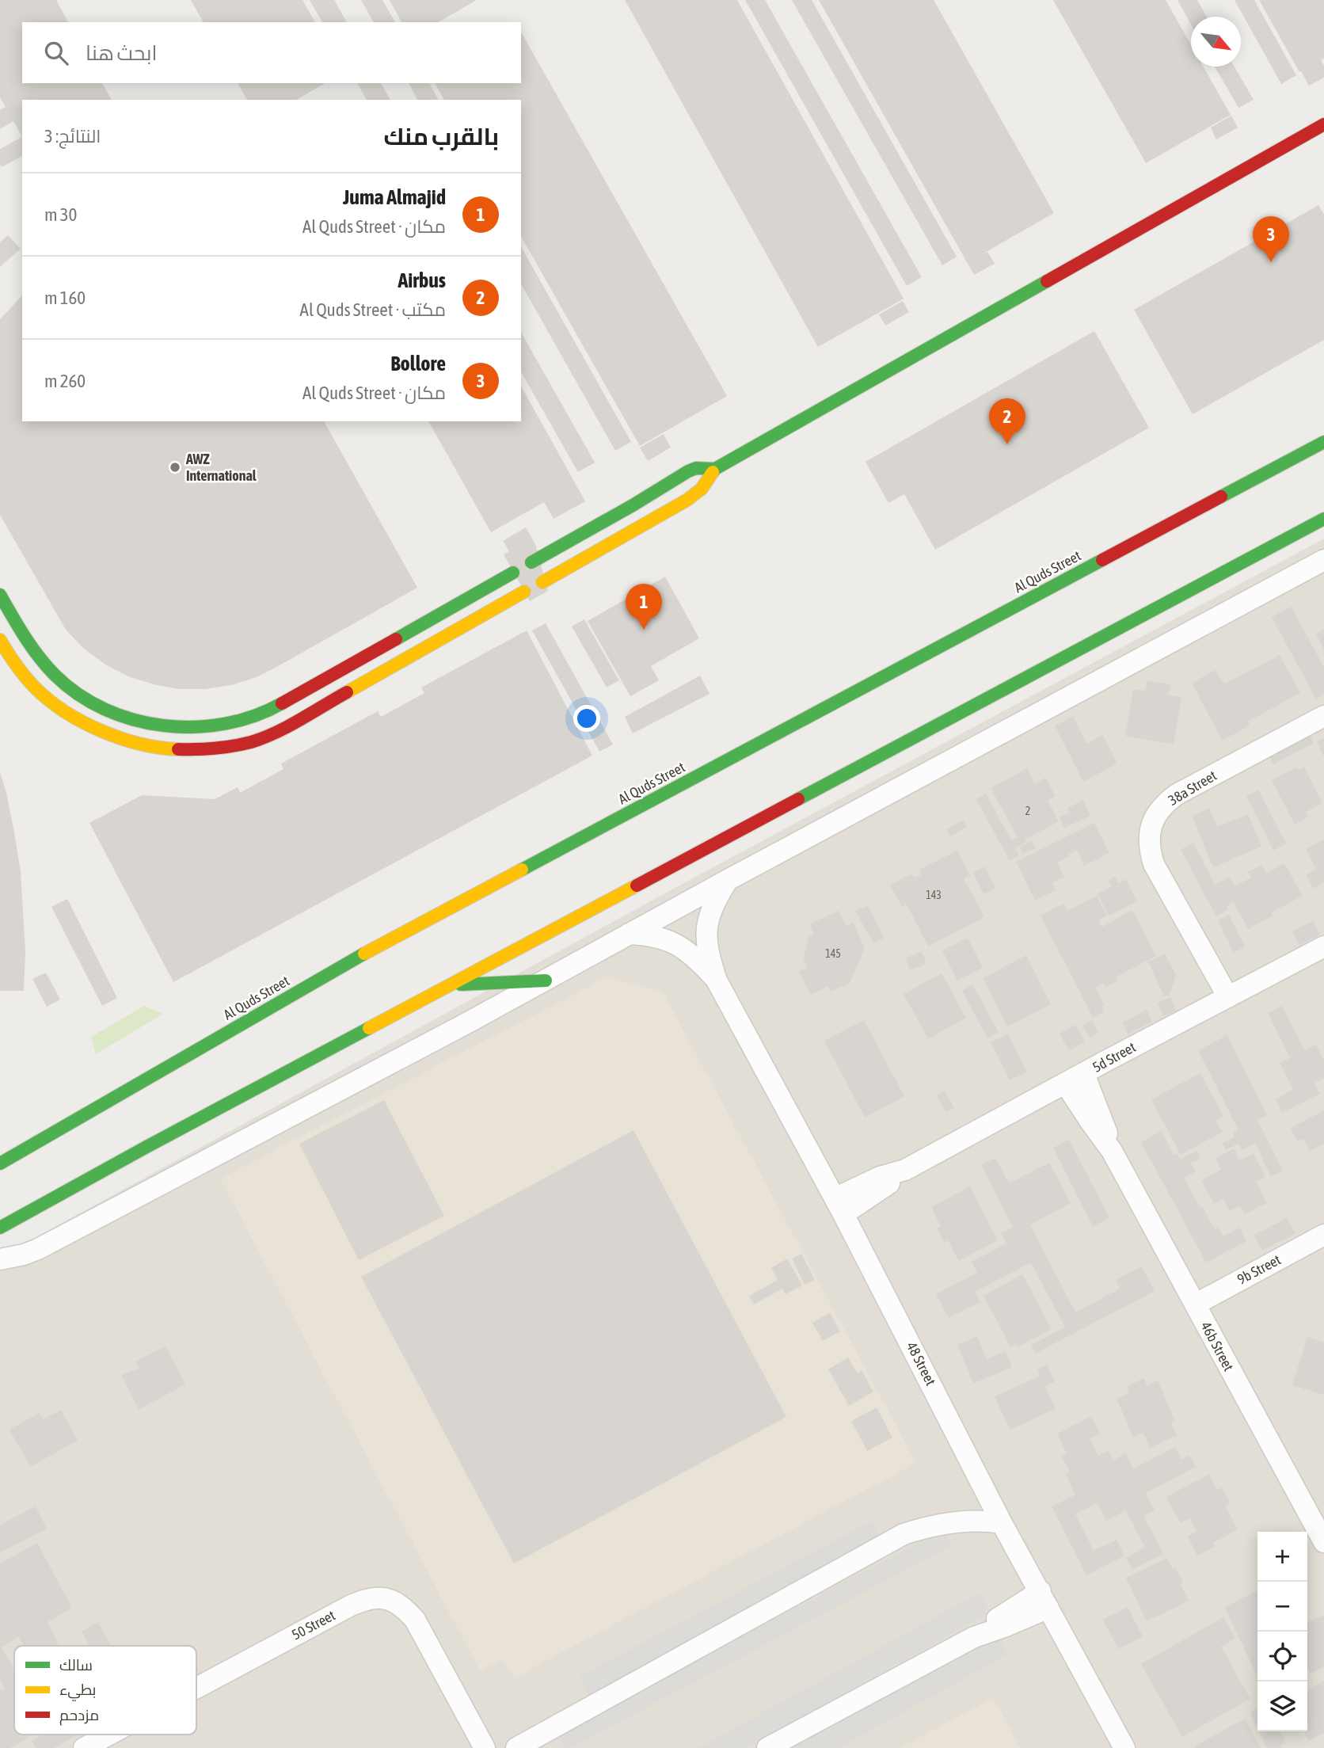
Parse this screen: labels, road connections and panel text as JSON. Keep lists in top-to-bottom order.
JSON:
{
  "streets": {
    "main road": ["Al Quds Street"],
    "street": [
      "38a Street",
      "5d Street",
      "9b Street",
      "46b Street",
      "48 Street",
      "50 Street"
    ]
  },
  "crossings": [
    ["38a Street", "5d Street"],
    ["5d Street", "46b Street"],
    ["5d Street", "48 Street"],
    ["9b Street", "46b Street"]
  ],
  "places": ["AWZ International"],
  "house_numbers": ["2", "143", "145"],
  "legend": ["سالك", "بطيء", "مزدحم"],
  "north": "bottom right",
  "page": {
    "search": "ابحث هنا",
    "heading": ["بالقرب منك", "النتائج: 3"],
    "list": [
      {
        "mark": "1",
        "name": "Juma Almajid",
        "note": "مكان · Al Quds Street",
        "value": "30 m"
      },
      {
        "mark": "2",
        "name": "Airbus",
        "note": "مكتب · Al Quds Street",
        "value": "160 m"
      },
      {
        "mark": "3",
        "name": "Bollore",
        "note": "مكان · Al Quds Street",
        "value": "260 m"
      }
    ],
    "pins": ["3", "2", "1"],
    "map_buttons": ["+", "−"]
  }
}
